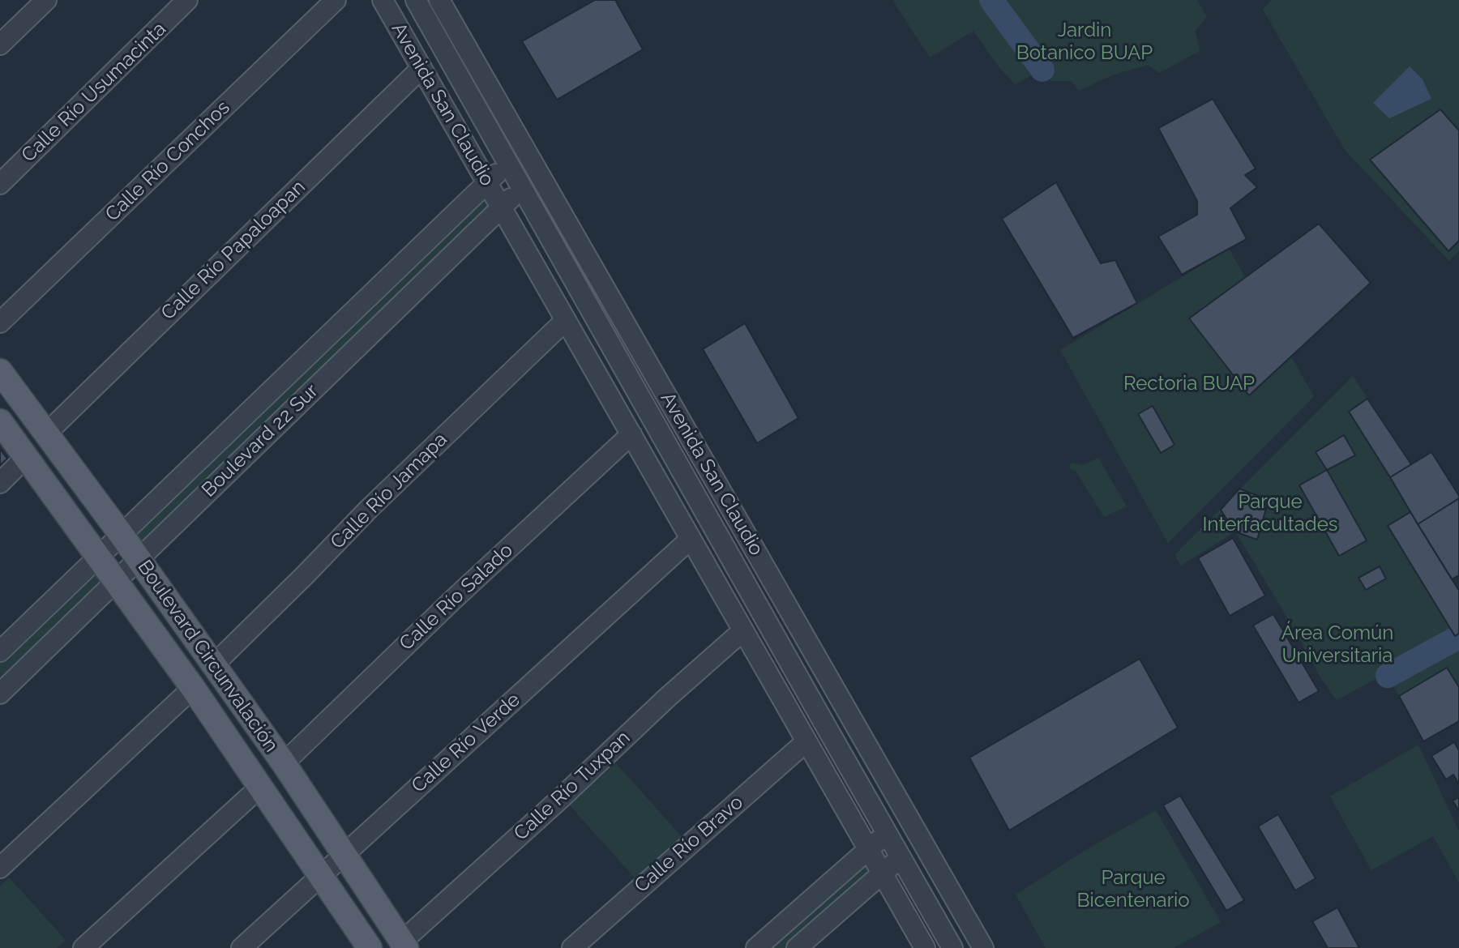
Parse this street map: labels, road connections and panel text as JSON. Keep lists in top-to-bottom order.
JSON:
{
  "streets": {
    "main road": ["Boulevard Circunvalación"],
    "street": [
      "Calle Río Usumacinta",
      "Avenida San Claudio",
      "Calle Río Conchos",
      "Calle Río Papaloapan",
      "Boulevard 22 Sur",
      "Calle Río Jamapa",
      "Calle Río Salado",
      "Calle Río Verde",
      "Calle Río Tuxpan",
      "Calle Río Bravo"
    ]
  },
  "crossings": [
    ["Avenida San Claudio", "Calle Río Papaloapan"],
    ["Avenida San Claudio", "Boulevard 22 Sur"],
    ["Avenida San Claudio", "Calle Río Jamapa"],
    ["Avenida San Claudio", "Calle Río Salado"],
    ["Avenida San Claudio", "Calle Río Verde"],
    ["Avenida San Claudio", "Calle Río Tuxpan"],
    ["Avenida San Claudio", "Calle Río Bravo"],
    ["Calle Río Papaloapan", "Boulevard Circunvalación"],
    ["Boulevard 22 Sur", "Boulevard Circunvalación"],
    ["Calle Río Jamapa", "Boulevard Circunvalación"],
    ["Calle Río Salado", "Boulevard Circunvalación"],
    ["Boulevard Circunvalación", "Calle Río Verde"],
    ["Boulevard Circunvalación", "Calle Río Tuxpan"]
  ],
  "parks": [
    "Jardin Botanico BUAP",
    "Rectoria BUAP",
    "Parque Interfacultades",
    "Área Común Universitaria",
    "Parque Bicentenario"
  ]
}
